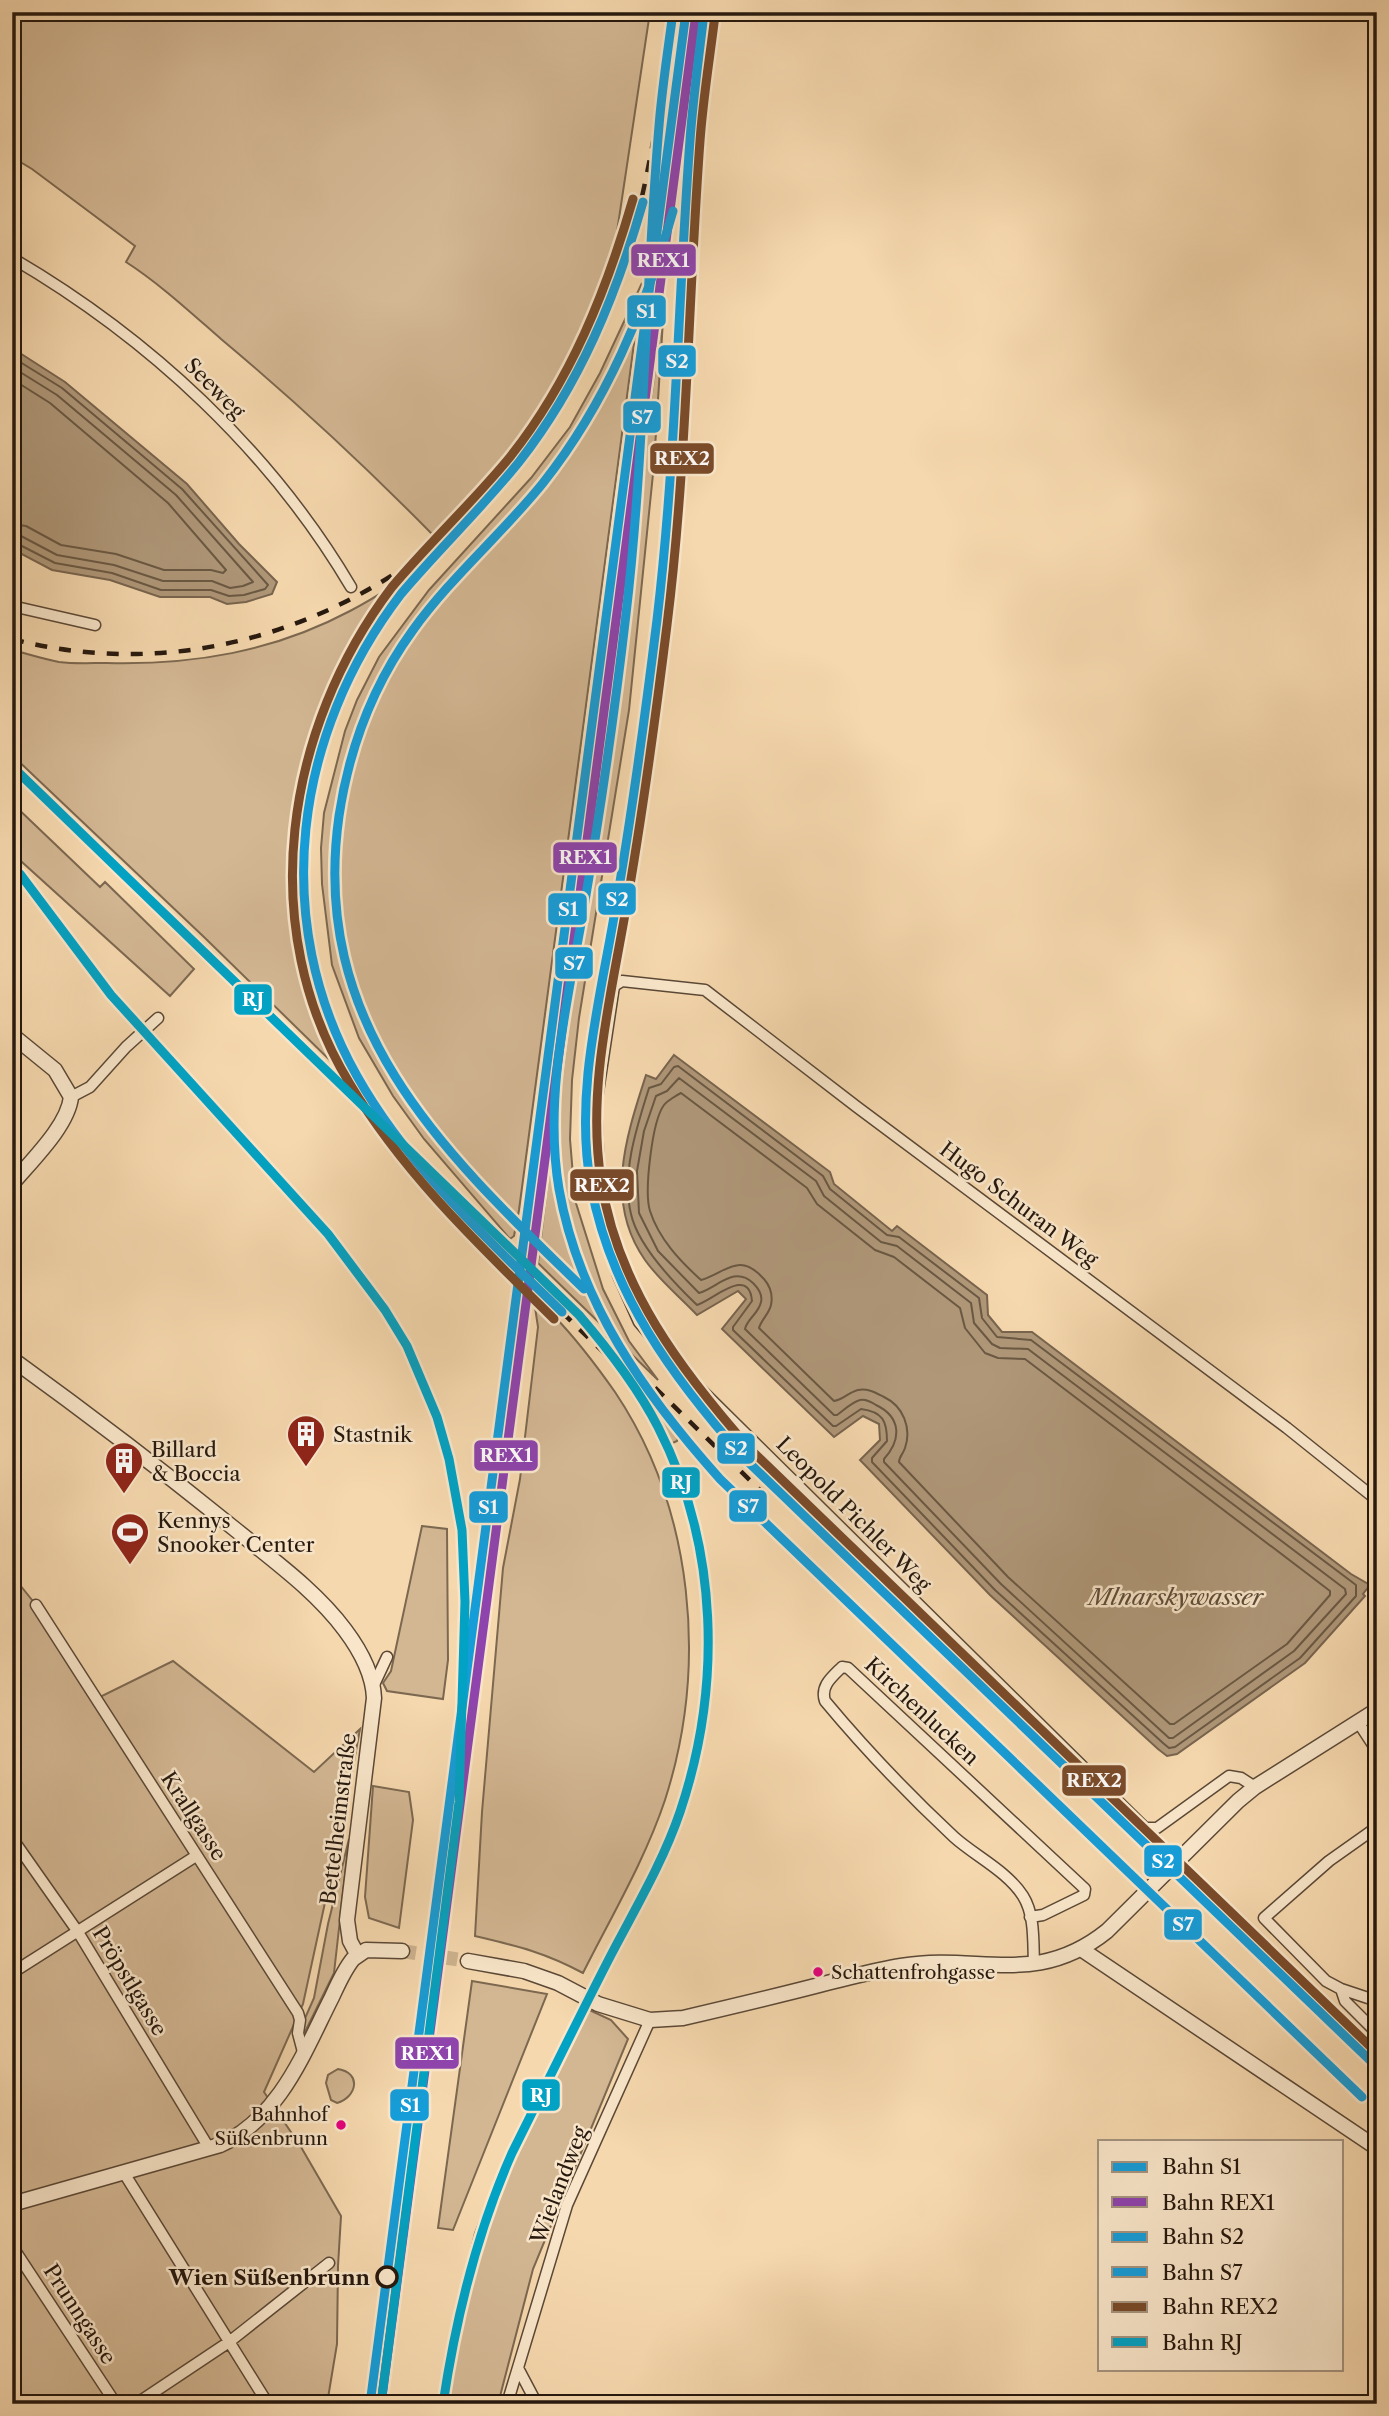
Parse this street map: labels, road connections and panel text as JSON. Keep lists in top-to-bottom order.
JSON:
{
  "streets": {
    "street": [
      "Seeweg",
      "Hugo Schuran Weg",
      "Leopold Pichler Weg",
      "Kirchenlucken",
      "Krallgasse",
      "Bettelheimstraße",
      "Pröpstlgasse",
      "Wielandweg",
      "Prunngasse"
    ]
  },
  "crossings": [
    ["Hugo Schuran Weg", "Leopold Pichler Weg"]
  ],
  "water": ["Mlnarskywasser"],
  "places": {
    "building": ["Stastnik", "Billard & Boccia"],
    "sports": ["Kennys Snooker Center"],
    "other": ["Schattenfrohgasse", "Bahnhof Süßenbrunn", "Wien Süßenbrunn"]
  },
  "lines": [
    "rail line S1",
    "rail line S7",
    "rail line REX1",
    "rail line S2",
    "rail line REX2",
    "rail line RJ"
  ],
  "legend": [
    "Bahn S1",
    "Bahn REX1",
    "Bahn S2",
    "Bahn S7",
    "Bahn REX2",
    "Bahn RJ"
  ]
}
